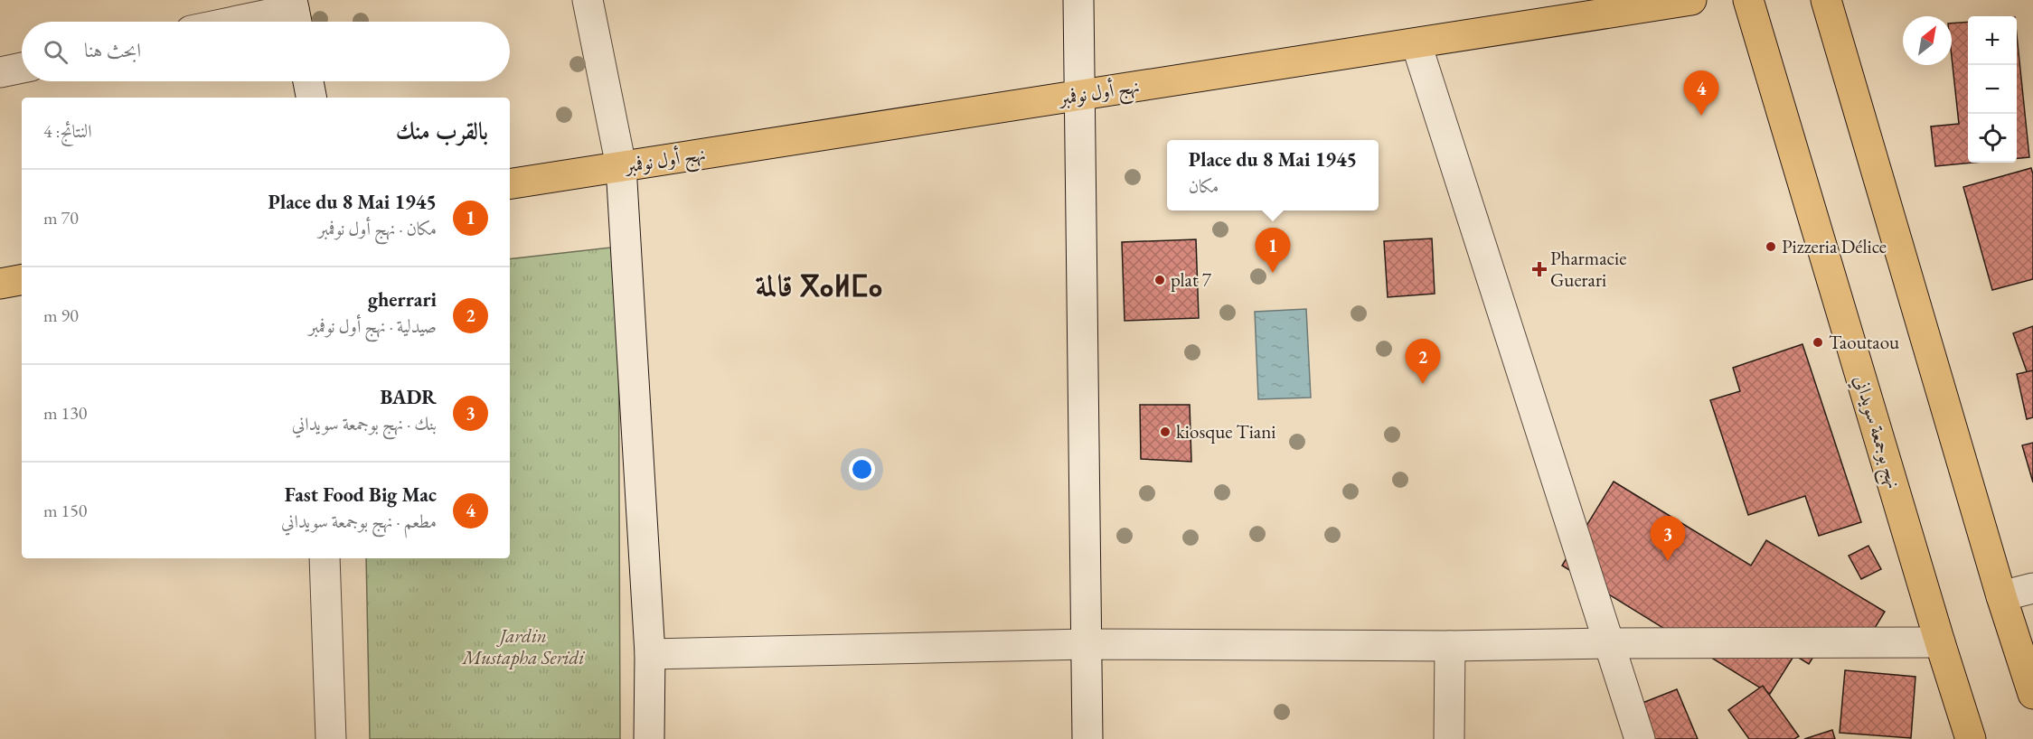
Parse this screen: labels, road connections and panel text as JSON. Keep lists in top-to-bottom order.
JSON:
{
  "streets": {
    "main road": ["نهج أول نوفمبر", "نهج بوجمعة سويداني"]
  },
  "districts": ["قالمة ⴳⴰⵍⵎⴰ"],
  "parks": ["Jardin Mustapha Seridi"],
  "places": {
    "other": [
      "Pizzeria Délice",
      "plat 7",
      "Taoutaou",
      "kiosque Tiani"
    ],
    "health": ["Pharmacie Guerari"]
  },
  "north": "top right",
  "page": {
    "map_buttons": ["+", "−"],
    "search": "ابحث هنا",
    "pins": [
      "4",
      "1",
      "2",
      "3"
    ],
    "heading": ["بالقرب منك", "النتائج: 4"],
    "popup": ["Place du 8 Mai 1945", "مكان"],
    "list": [
      {
        "mark": "1",
        "name": "Place du 8 Mai 1945",
        "note": "مكان · نهج أول نوفمبر",
        "value": "70 m"
      },
      {
        "mark": "2",
        "name": "gherrari",
        "note": "صيدلية · نهج أول نوفمبر",
        "value": "90 m"
      },
      {
        "mark": "3",
        "name": "BADR",
        "note": "بنك · نهج بوجمعة سويداني",
        "value": "130 m"
      },
      {
        "mark": "4",
        "name": "Fast Food Big Mac",
        "note": "مطعم · نهج بوجمعة سويداني",
        "value": "150 m"
      }
    ]
  }
}
